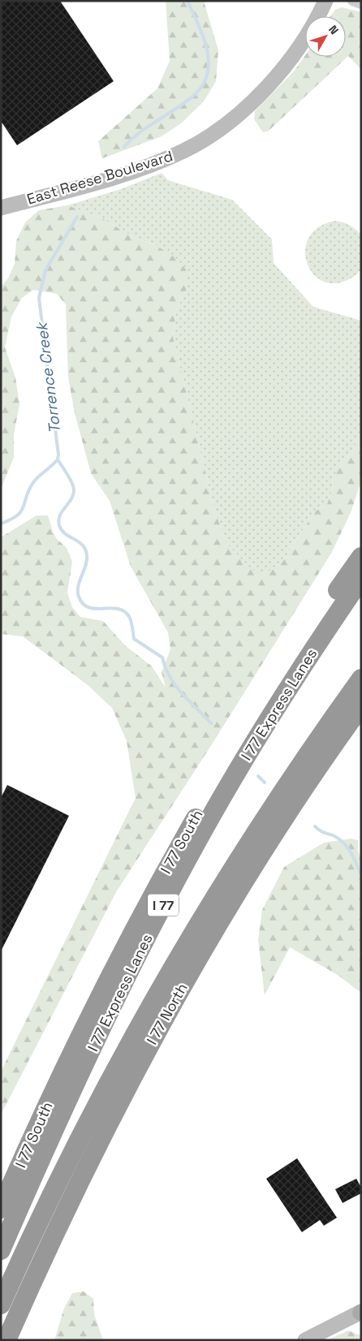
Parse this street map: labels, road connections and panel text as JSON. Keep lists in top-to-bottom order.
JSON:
{
  "streets": {
    "highway": [
      "I 77 Express Lanes",
      "I 77 South",
      "I 77",
      "I 77 North"
    ],
    "street": ["East Reese Boulevard"]
  },
  "water": ["Torrence Creek"],
  "north": "top right"
}
